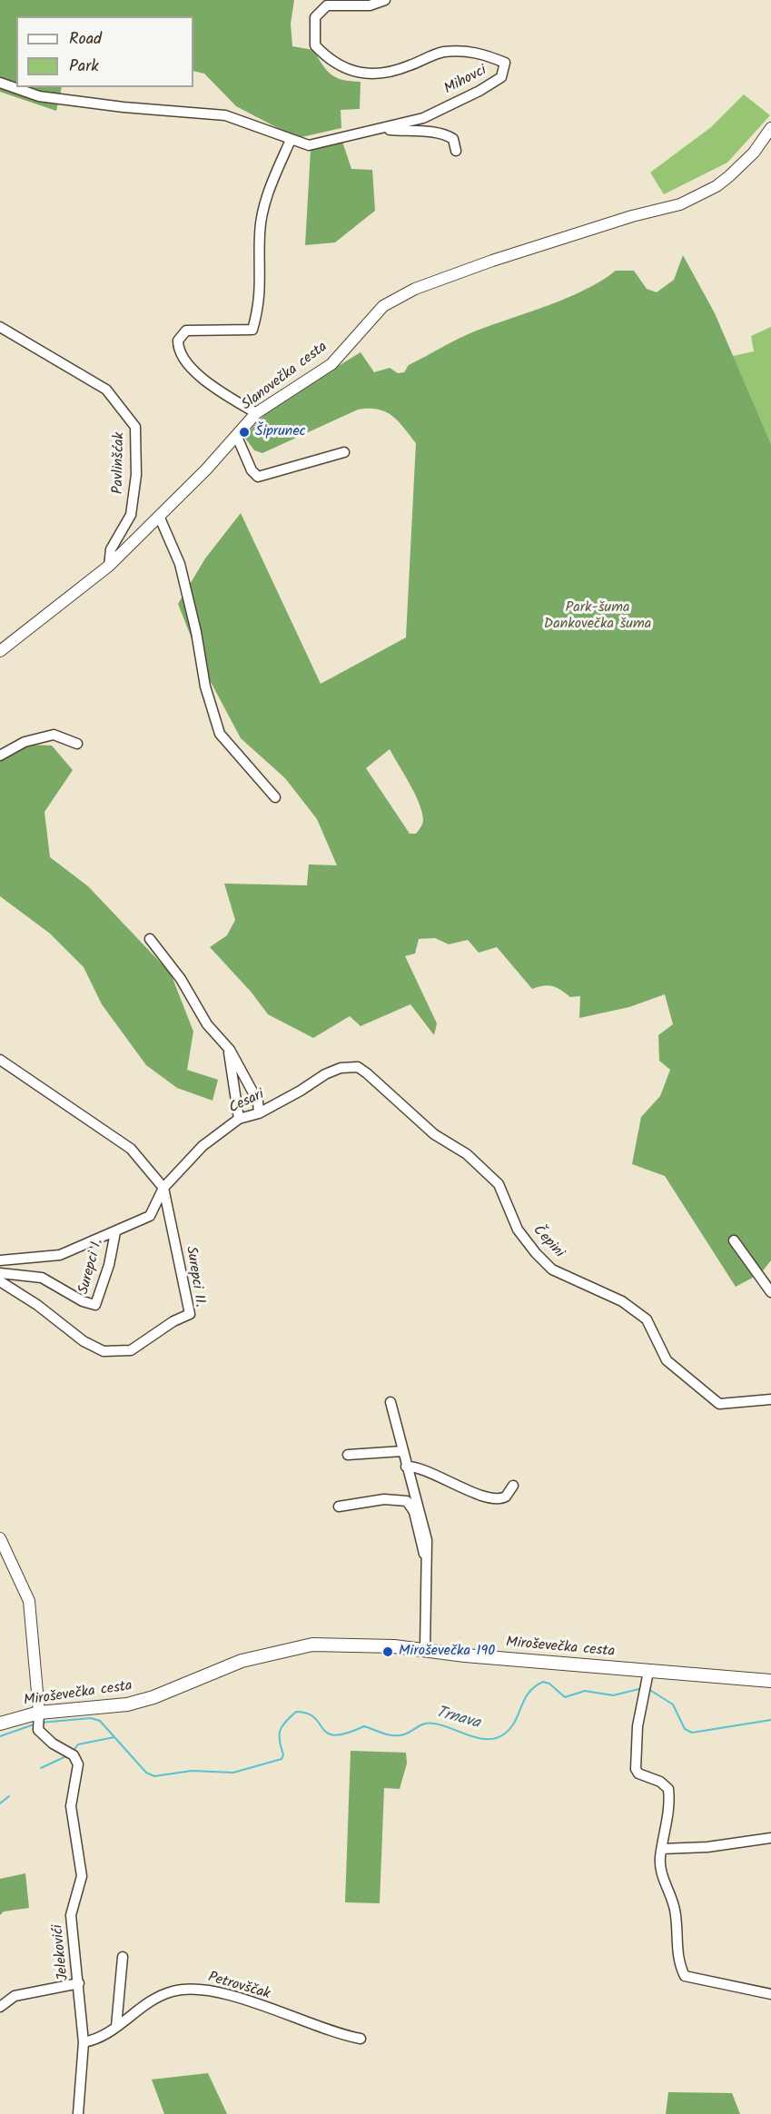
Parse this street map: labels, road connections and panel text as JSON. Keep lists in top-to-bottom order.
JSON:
{
  "streets": {
    "main road": ["Miroševečka cesta"],
    "street": [
      "Mihovci",
      "Slanovečka cesta",
      "Pavlinšćak",
      "Cesari",
      "Čepini",
      "Surepci I.",
      "Surepci II.",
      "Jelekovići",
      "Petrovščak"
    ]
  },
  "crossings": [
    ["Slanovečka cesta", "Pavlinšćak"],
    ["Cesari", "Čepini"],
    ["Cesari", "Surepci I."],
    ["Cesari", "Surepci II."],
    ["Miroševečka cesta", "Jelekovići"],
    ["Jelekovići", "Petrovščak"]
  ],
  "water": ["Trnava"],
  "parks": ["Park-šuma Dankovečka šuma"],
  "places": ["Šiprunec", "Miroševečka 190"],
  "legend": ["Road", "Park"]
}
